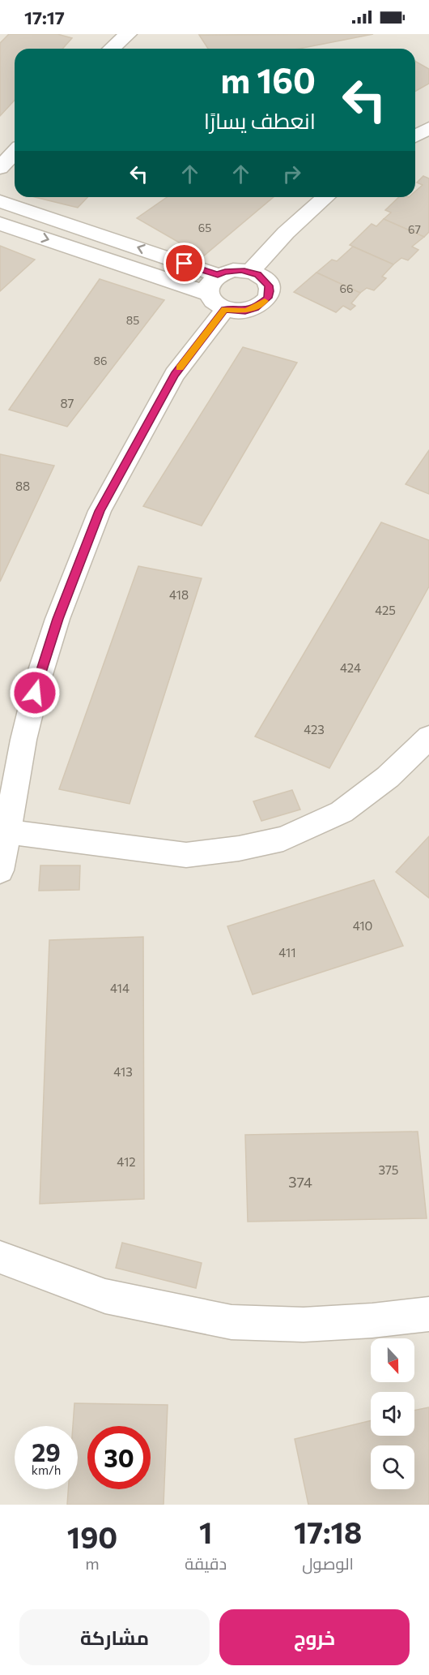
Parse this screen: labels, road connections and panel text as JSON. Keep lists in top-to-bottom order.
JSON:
{
  "house_numbers": [
    "65",
    "67",
    "66",
    "85",
    "86",
    "87",
    "88",
    "418",
    "425",
    "424",
    "423",
    "410",
    "411",
    "414",
    "413",
    "412",
    "375",
    "374"
  ],
  "north": "bottom",
  "page": {
    "status": "17:17",
    "turn": ["160 m", "انعطف يسارًا"],
    "speed": "29 km/h",
    "limit": "30",
    "eta": [
      "17:18",
      "الوصول",
      "1",
      "دقيقة",
      "190",
      "m"
    ],
    "buttons": ["خروج", "مشاركة"]
  }
}
